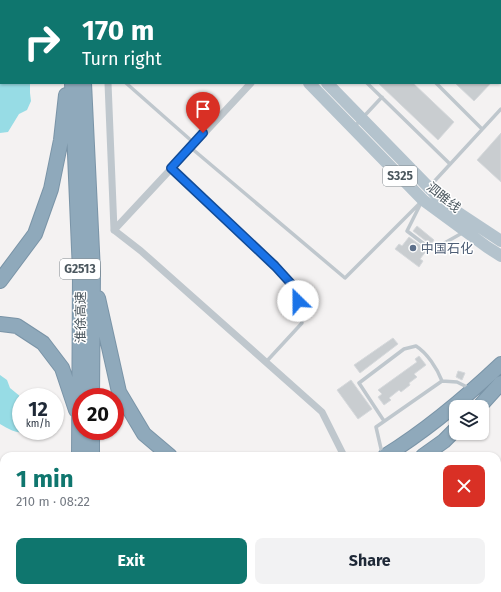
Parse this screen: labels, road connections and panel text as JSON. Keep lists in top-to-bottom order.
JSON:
{
  "streets": {
    "highway": ["G2513", "淮徐高速"],
    "main road": ["S325", "泗睢线"]
  },
  "places": ["中国石化"],
  "page": {
    "turn": ["170 m", "Turn right"],
    "speed": "12 km/h",
    "limit": "20",
    "heading": ["1 min", "210 m · 08:22"],
    "buttons": ["Exit", "Share"]
  }
}
